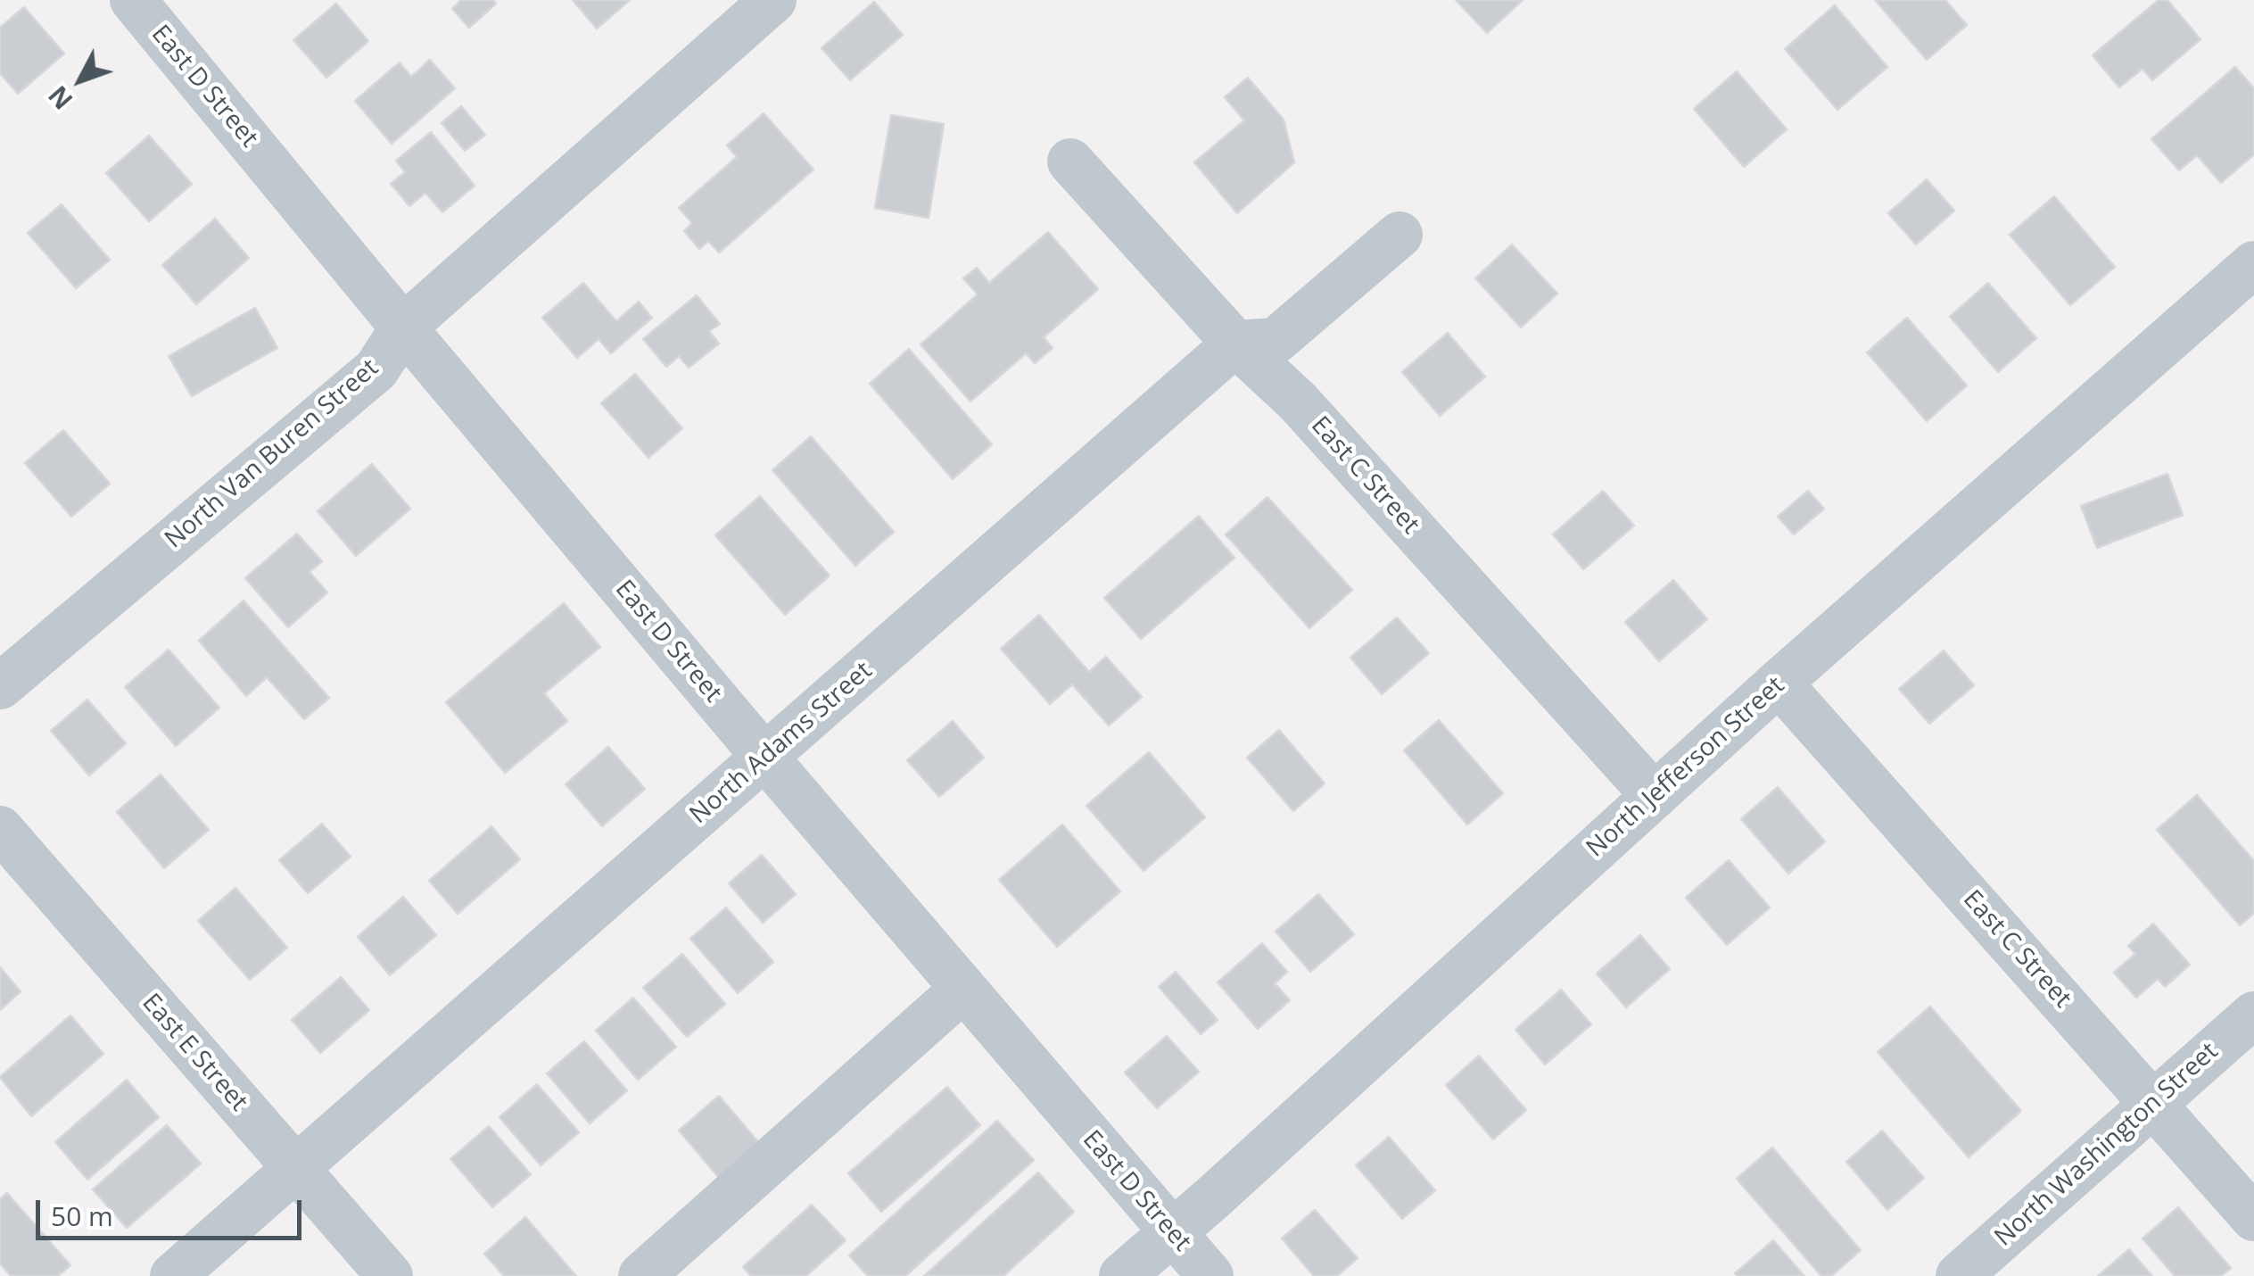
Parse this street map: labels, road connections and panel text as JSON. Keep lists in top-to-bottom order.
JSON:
{
  "streets": {
    "street": [
      "East D Street",
      "North Van Buren Street",
      "East C Street",
      "North Adams Street",
      "North Jefferson Street",
      "East E Street",
      "North Washington Street"
    ]
  },
  "crossings": [
    ["East D Street", "North Van Buren Street"],
    ["East D Street", "North Adams Street"],
    ["East D Street", "North Jefferson Street"],
    ["East C Street", "North Adams Street"],
    ["East C Street", "North Jefferson Street"],
    ["East C Street", "North Washington Street"],
    ["North Adams Street", "East E Street"]
  ],
  "scale_bar": "50 m",
  "north": "bottom left"
}
